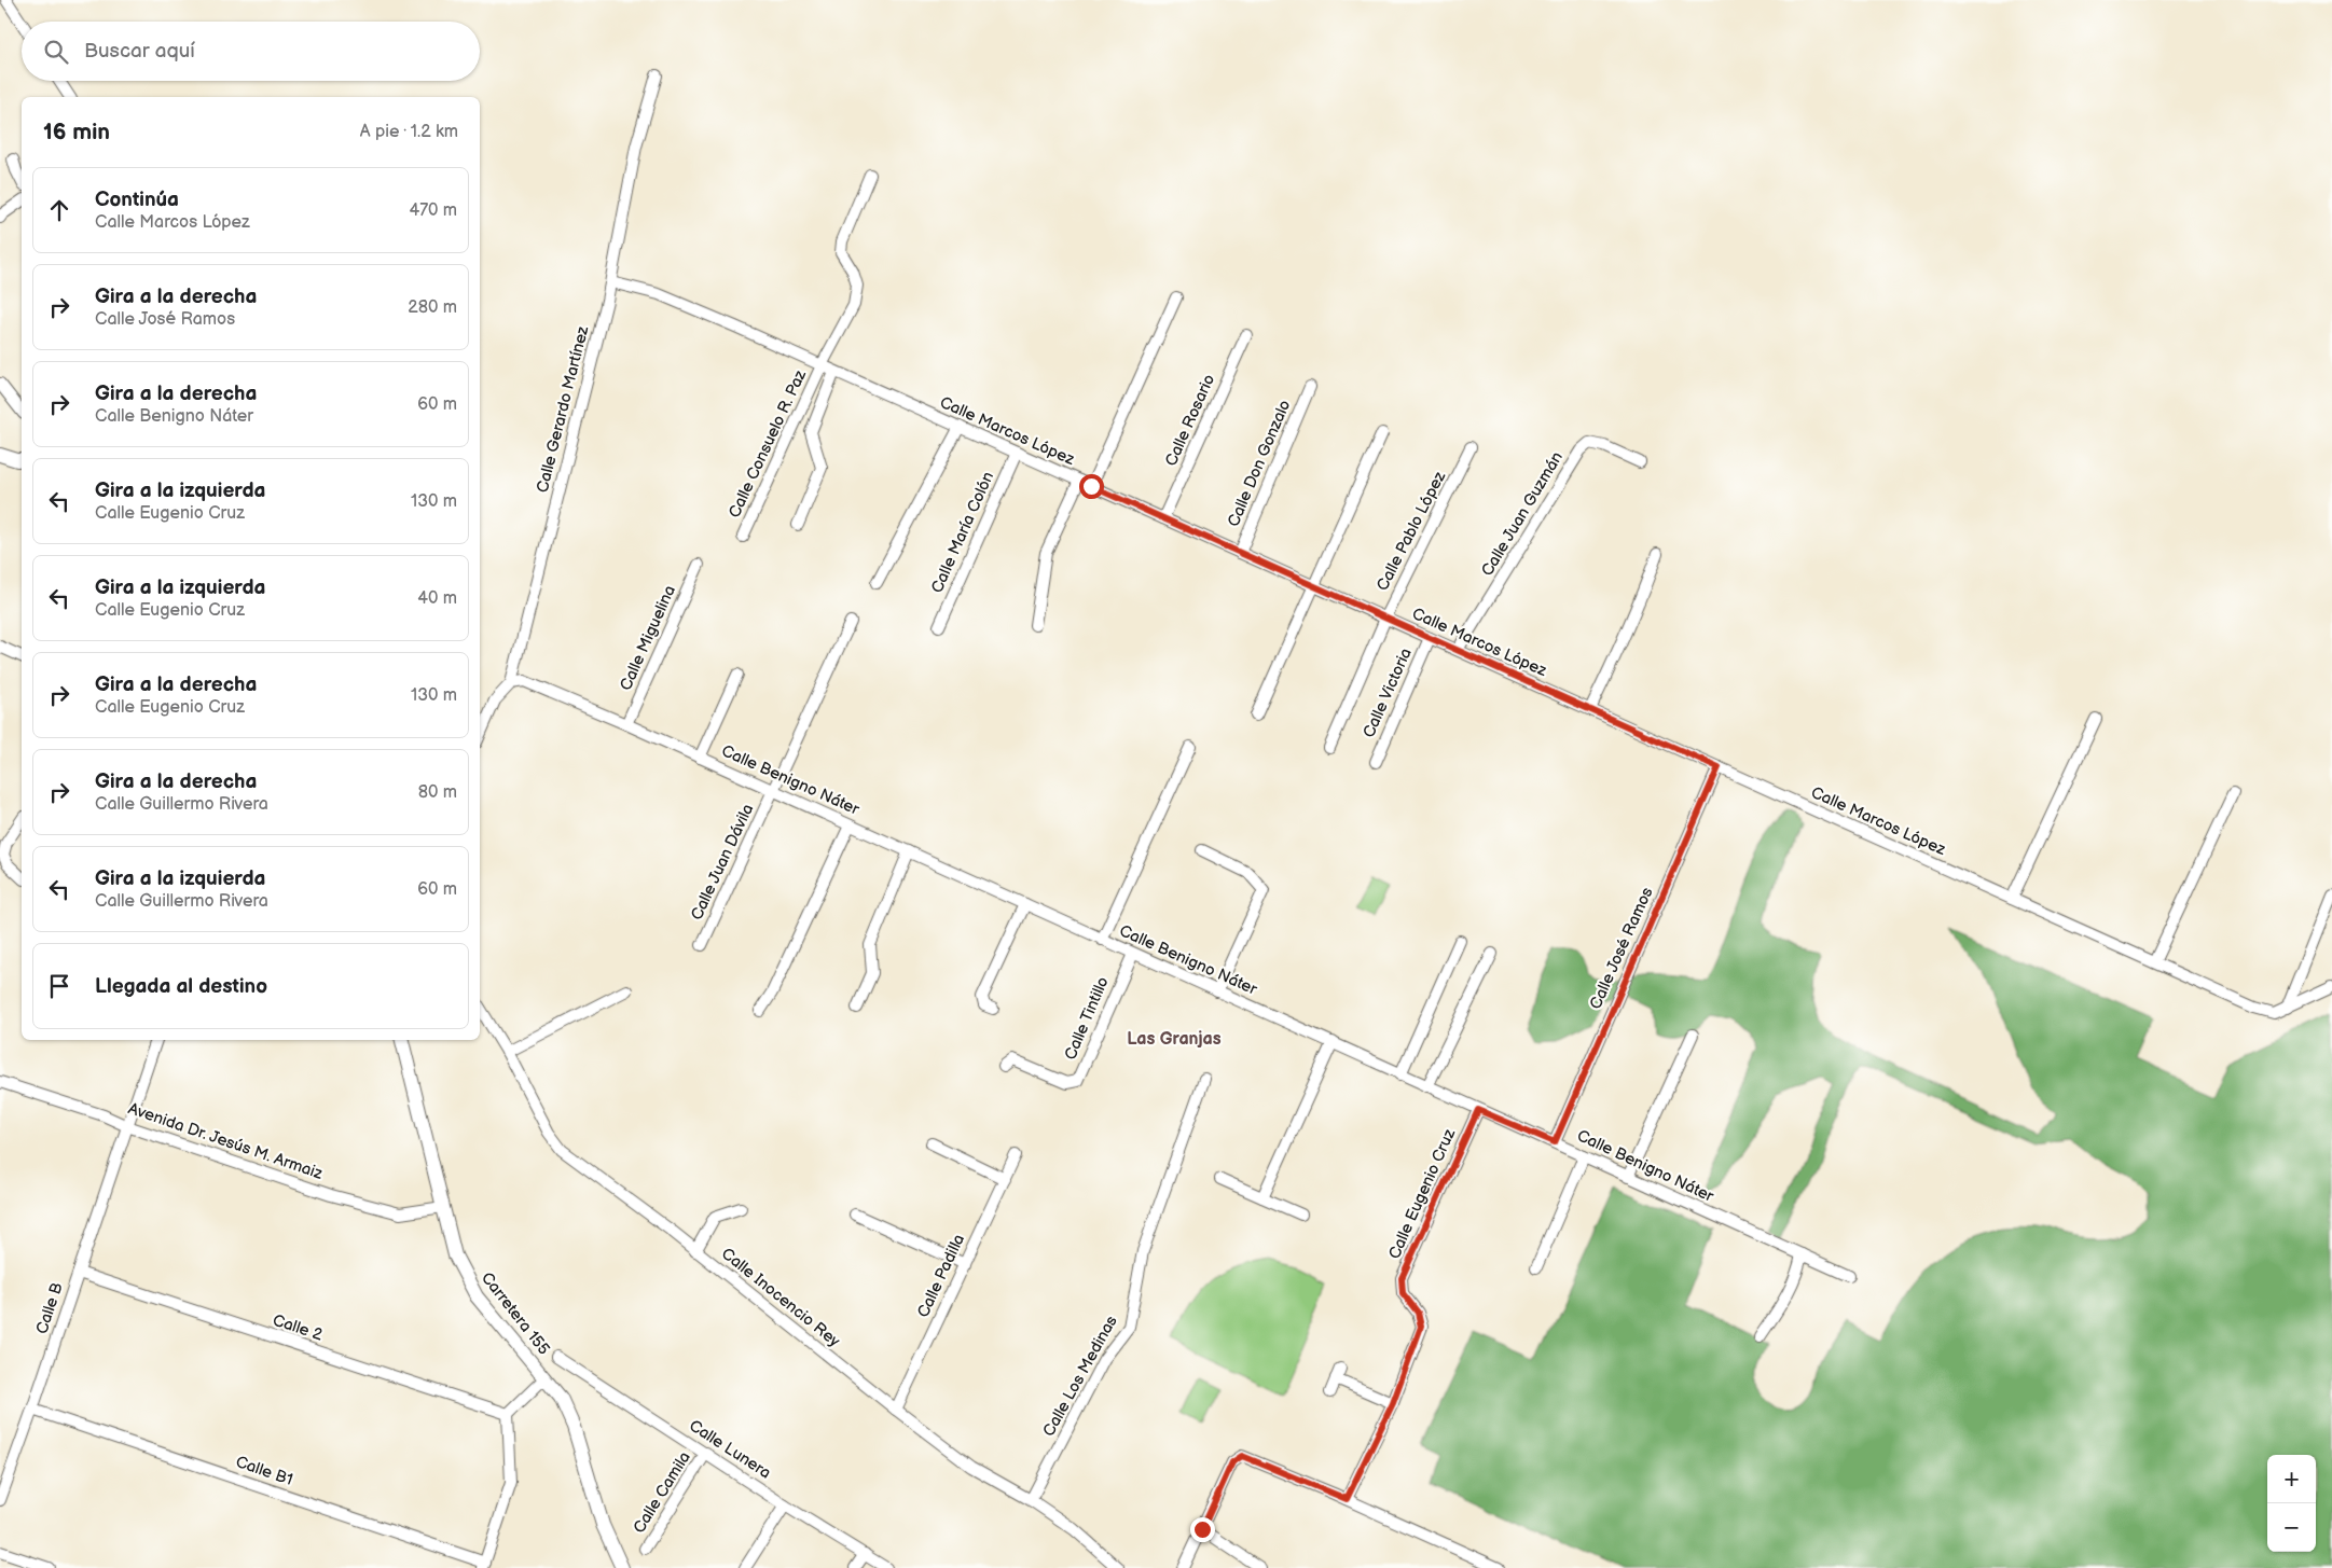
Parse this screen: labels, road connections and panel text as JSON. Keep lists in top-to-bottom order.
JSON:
{
  "streets": {
    "street": [
      "Calle Gerardo Martínez",
      "Calle Rosario",
      "Calle Marcos López",
      "Calle Consuelo R. Paz",
      "Calle Don Gonzalo",
      "Calle Juan Guzmán",
      "Calle Pablo López",
      "Calle María Colón",
      "Calle Miguelina",
      "Calle Victoria",
      "Calle Benigno Náter",
      "Calle Juan Dávila",
      "Calle José Ramos",
      "Calle Tintillo",
      "Avenida Dr. Jesús M. Armaiz",
      "Calle Eugenio Cruz",
      "Calle Padilla",
      "Calle Inocencio Rey",
      "Calle B",
      "Carretera 155",
      "Calle 2",
      "Calle Los Medinas",
      "Calle Lunera",
      "Calle B1",
      "Calle Camila"
    ]
  },
  "crossings": [
    ["Calle Gerardo Martínez", "Calle Marcos López"],
    ["Calle Gerardo Martínez", "Calle Benigno Náter"],
    ["Calle Rosario", "Calle Marcos López"],
    ["Calle Marcos López", "Calle Consuelo R. Paz"],
    ["Calle Marcos López", "Calle Don Gonzalo"],
    ["Calle Marcos López", "Calle Juan Guzmán"],
    ["Calle Marcos López", "Calle Pablo López"],
    ["Calle Marcos López", "Calle María Colón"],
    ["Calle Marcos López", "Calle Victoria"],
    ["Calle Marcos López", "Calle José Ramos"],
    ["Calle Miguelina", "Calle Benigno Náter"],
    ["Calle Benigno Náter", "Calle Juan Dávila"],
    ["Calle Benigno Náter", "Calle José Ramos"],
    ["Calle Benigno Náter", "Calle Tintillo"],
    ["Calle Benigno Náter", "Calle Eugenio Cruz"],
    ["Avenida Dr. Jesús M. Armaiz", "Calle B"],
    ["Avenida Dr. Jesús M. Armaiz", "Carretera 155"],
    ["Calle Padilla", "Calle Inocencio Rey"],
    ["Calle Inocencio Rey", "Calle Los Medinas"],
    ["Calle B", "Calle 2"],
    ["Calle B", "Calle B1"],
    ["Calle Lunera", "Calle Camila"]
  ],
  "districts": ["Las Granjas"],
  "page": {
    "search": "Buscar aquí",
    "heading": ["16 min", "A pie · 1.2 km"],
    "list": [
      ["Continúa", "Calle Marcos López", "470 m"],
      ["Gira a la derecha", "Calle José Ramos", "280 m"],
      ["Gira a la derecha", "Calle Benigno Náter", "60 m"],
      ["Gira a la izquierda", "Calle Eugenio Cruz", "130 m"],
      ["Gira a la izquierda", "Calle Eugenio Cruz", "40 m"],
      ["Gira a la derecha", "Calle Eugenio Cruz", "130 m"],
      ["Gira a la derecha", "Calle Guillermo Rivera", "80 m"],
      ["Gira a la izquierda", "Calle Guillermo Rivera", "60 m"],
      "Llegada al destino"
    ],
    "map_buttons": ["+", "−"]
  }
}
